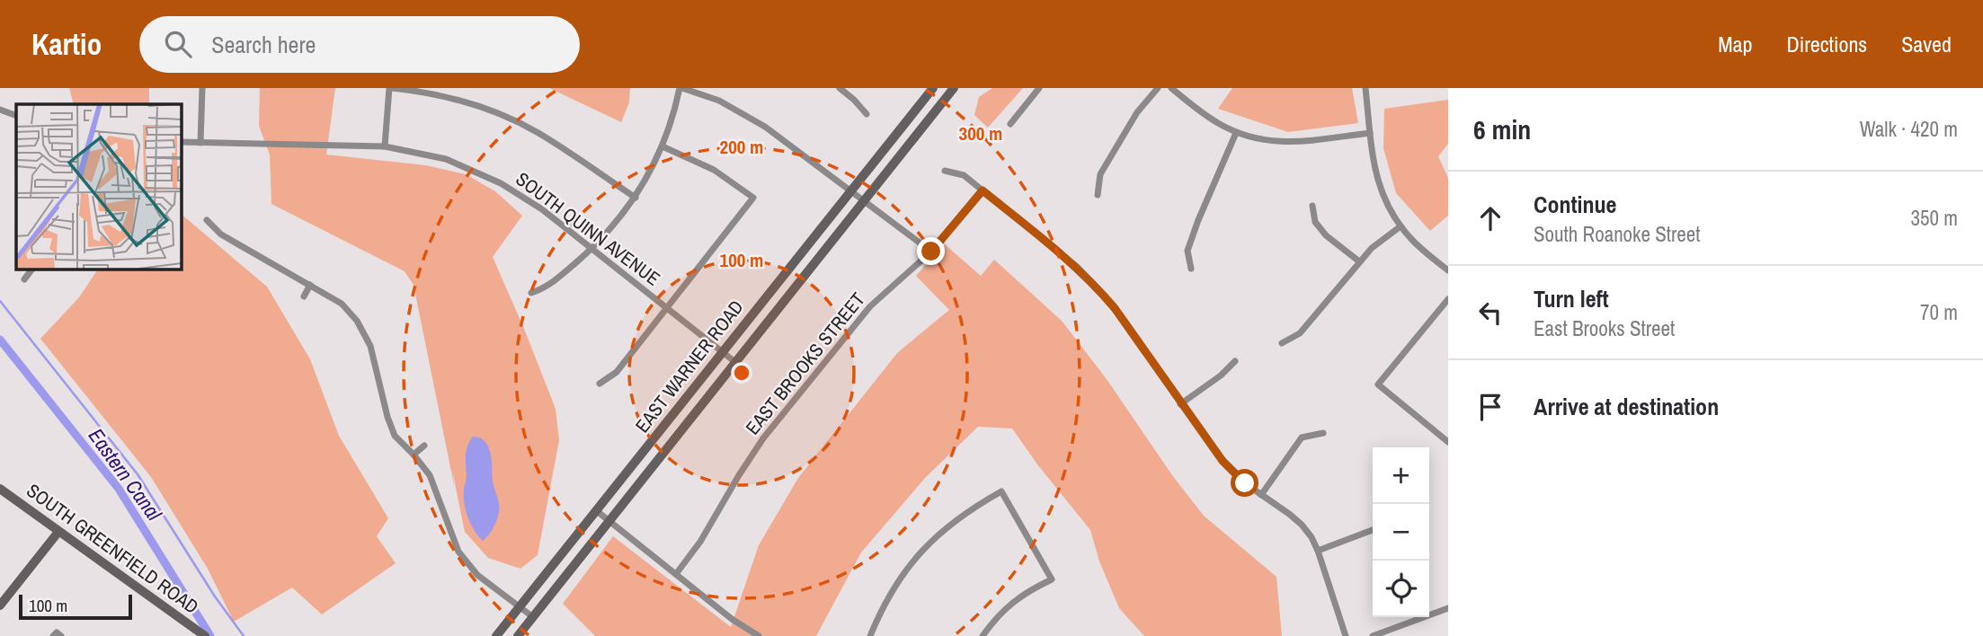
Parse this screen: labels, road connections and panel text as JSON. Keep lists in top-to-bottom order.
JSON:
{
  "streets": {
    "main road": ["EAST WARNER ROAD", "SOUTH GREENFIELD ROAD"],
    "street": ["SOUTH QUINN AVENUE", "EAST BROOKS STREET"]
  },
  "crossings": [
    ["SOUTH QUINN AVENUE", "EAST WARNER ROAD"]
  ],
  "water": ["Eastern Canal"],
  "scale_bar": "100 m",
  "page": {
    "header": "Kartio",
    "search": "Search here",
    "nav": ["Map", "Directions", "Saved"],
    "heading": ["6 min", "Walk · 420 m"],
    "list": [
      ["Continue", "South Roanoke Street", "350 m"],
      ["Turn left", "East Brooks Street", "70 m"],
      "Arrive at destination"
    ],
    "map_buttons": ["+", "−"],
    "scale": "100 m"
  },
  "rings": ["300 m", "200 m", "100 m"]
}
